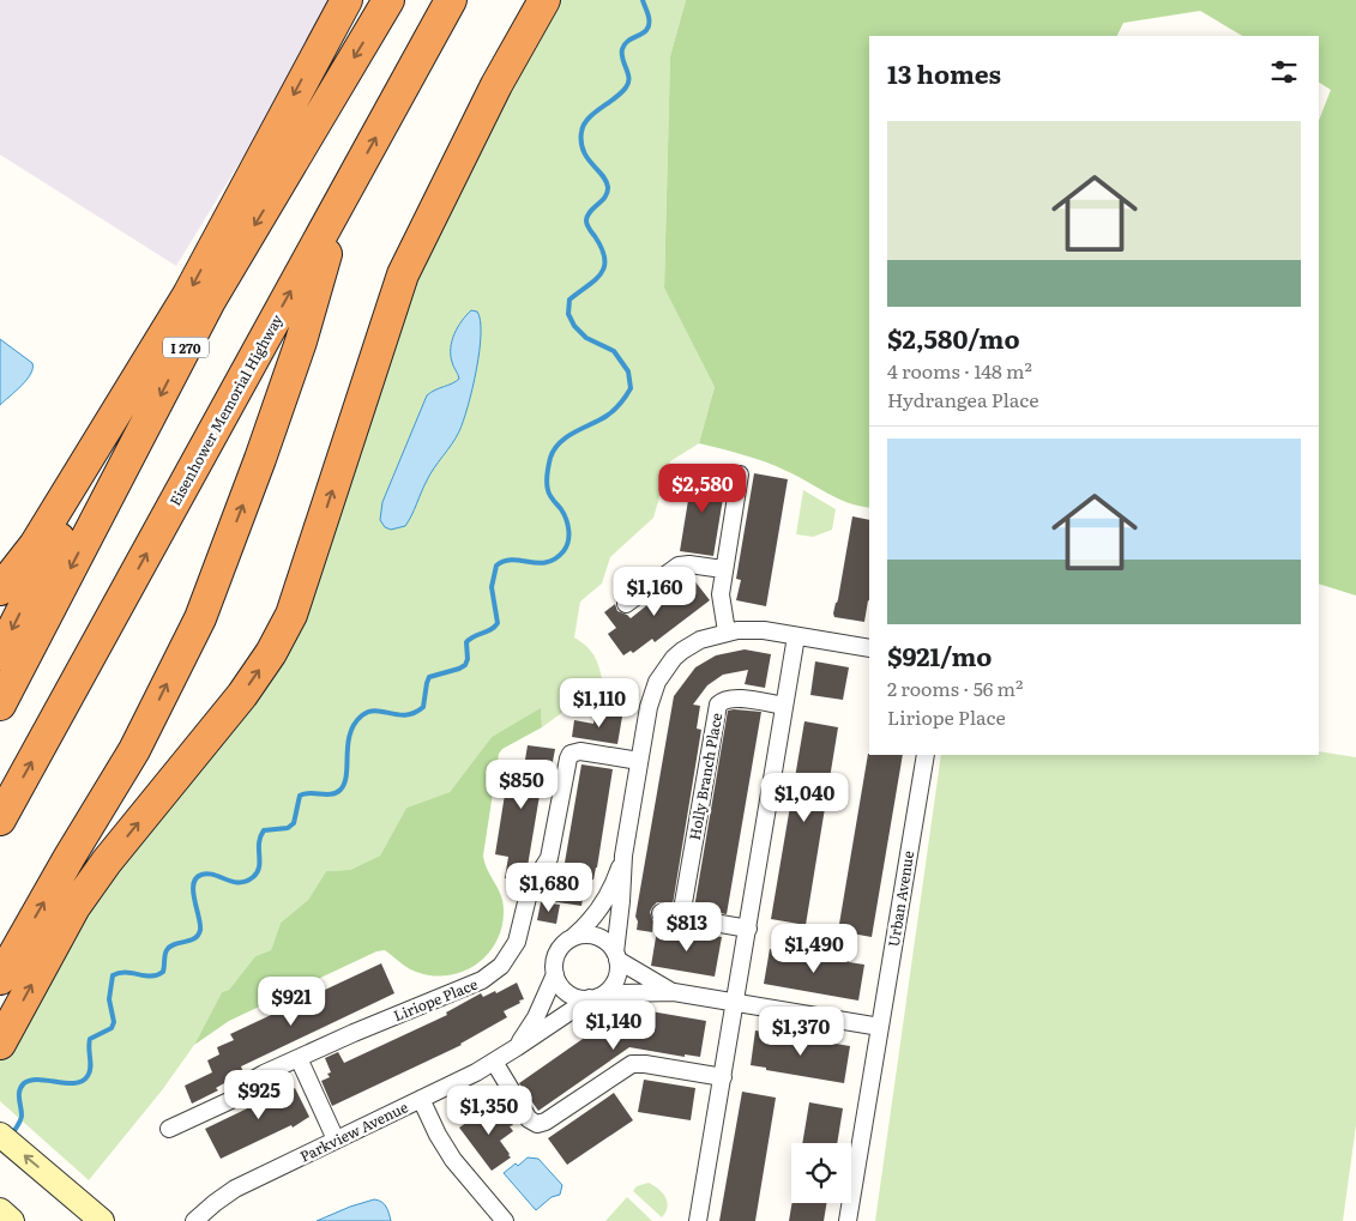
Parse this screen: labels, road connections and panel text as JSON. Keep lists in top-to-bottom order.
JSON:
{
  "streets": {
    "highway": ["I 270", "Eisenhower Memorial Highway"],
    "street": [
      "Holly Branch Place",
      "Urban Avenue",
      "Liriope Place",
      "Parkview Avenue"
    ]
  },
  "page": {
    "heading": "13 homes",
    "list": [
      {
        "name": "$2,580/mo",
        "note": "4 rooms · 148 m² · Hydrangea Place"
      },
      {
        "name": "$921/mo",
        "note": "2 rooms · 56 m² · Liriope Place"
      }
    ],
    "price": [
      "$2,580",
      "$1,160",
      "$1,110",
      "$850",
      "$1,040",
      "$1,680",
      "$813",
      "$1,490",
      "$921",
      "$1,140",
      "$1,370",
      "$925",
      "$1,350"
    ]
  }
}
